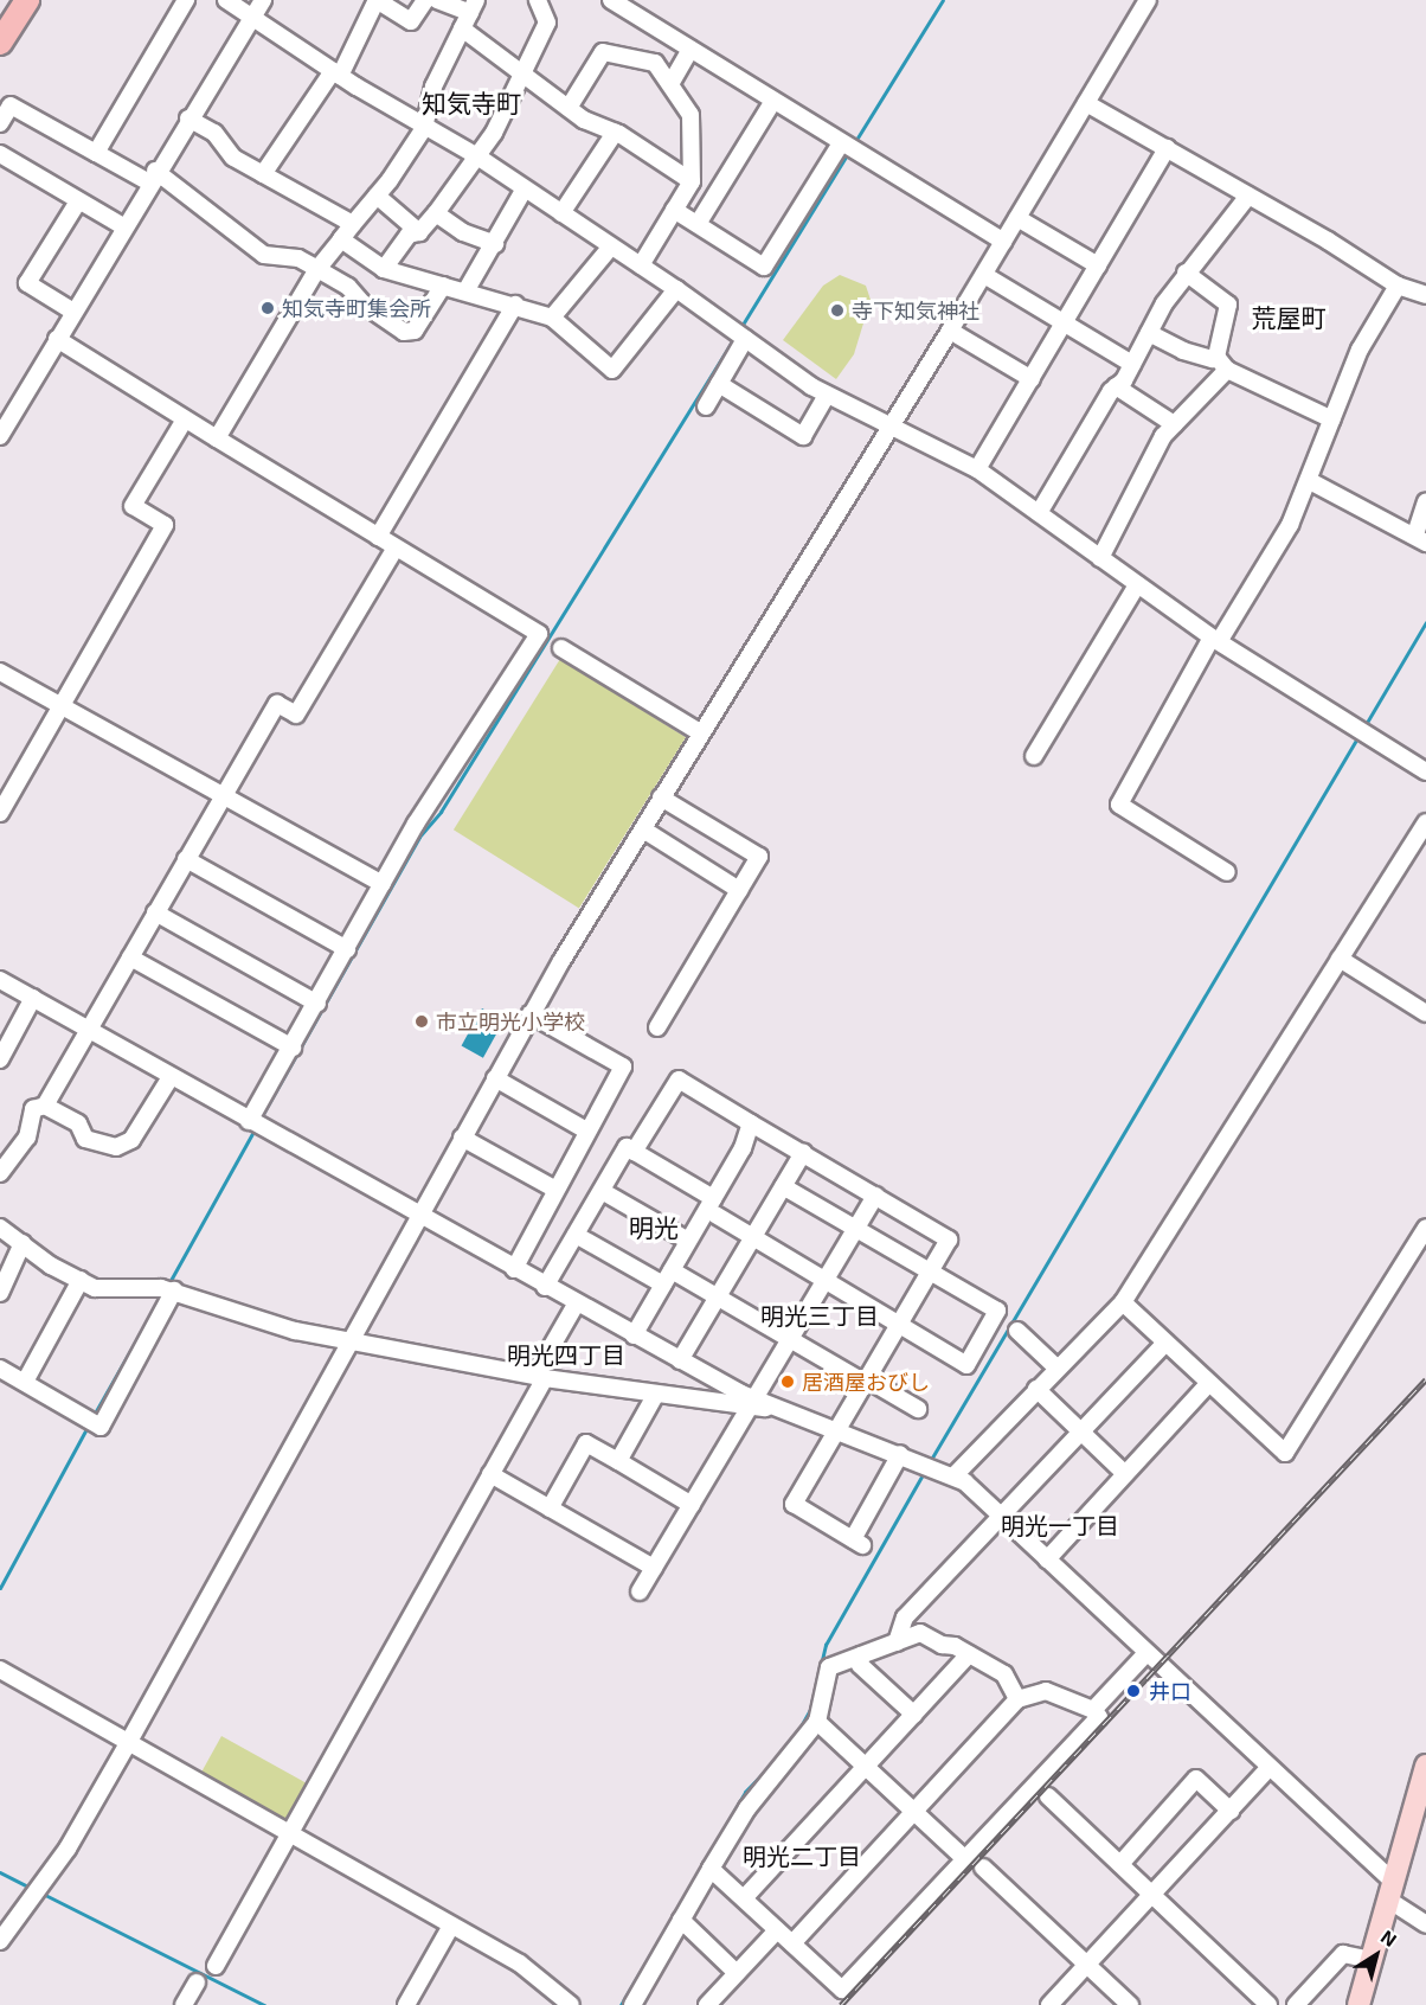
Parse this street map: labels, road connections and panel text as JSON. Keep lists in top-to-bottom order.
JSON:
{
  "districts": [
    "知気寺町",
    "荒屋町",
    "明光",
    "明光三丁目",
    "明光四丁目",
    "明光一丁目",
    "明光二丁目"
  ],
  "places": [
    "知気寺町集会所",
    "寺下知気神社",
    "市立明光小学校",
    "居酒屋おびし",
    "井口"
  ],
  "north": "top right"
}
